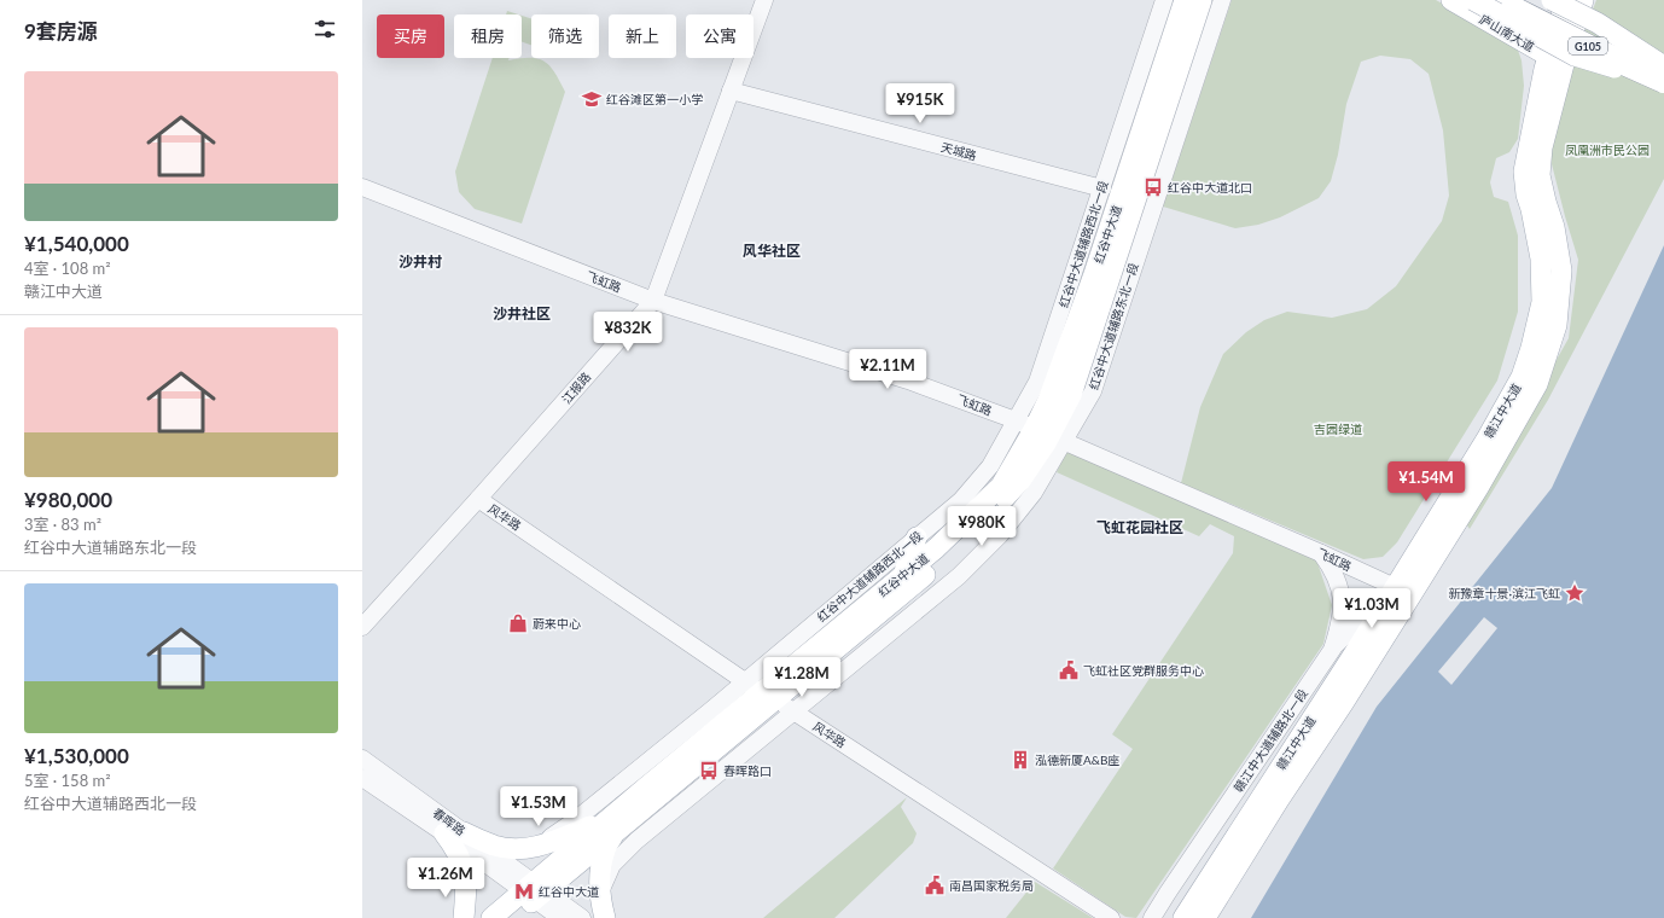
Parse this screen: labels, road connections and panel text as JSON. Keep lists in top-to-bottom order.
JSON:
{
  "streets": {
    "highway": ["G105"],
    "main road": ["庐山南大道", "红谷中大道", "赣江中大道"],
    "street": [
      "天城路",
      "红谷中大道辅路西北一段",
      "飞虹路",
      "红谷中大道辅路东北一段",
      "江报路",
      "风华路",
      "赣江中大道辅路北一段",
      "春晖路"
    ]
  },
  "crossings": [
    ["庐山南大道", "赣江中大道"],
    ["天城路", "红谷中大道辅路西北一段"],
    ["天城路", "江报路"],
    ["红谷中大道", "红谷中大道辅路西北一段"],
    ["红谷中大道", "飞虹路"],
    ["红谷中大道", "红谷中大道辅路东北一段"],
    ["红谷中大道", "风华路"],
    ["红谷中大道", "春晖路"],
    ["红谷中大道辅路西北一段", "飞虹路"],
    ["红谷中大道辅路西北一段", "红谷中大道辅路东北一段"],
    ["红谷中大道辅路西北一段", "风华路"],
    ["飞虹路", "红谷中大道辅路东北一段"],
    ["飞虹路", "江报路"],
    ["飞虹路", "赣江中大道"],
    ["飞虹路", "赣江中大道辅路北一段"],
    ["红谷中大道辅路东北一段", "风华路"],
    ["江报路", "风华路"]
  ],
  "districts": [
    "风华社区",
    "沙井村",
    "沙井社区",
    "飞虹花园社区"
  ],
  "parks": ["凤凰洲市民公园", "吉园绿道"],
  "places": {
    "school or university": ["红谷滩区第一小学"],
    "bus stop": ["红谷中大道北口", "春晖路口"],
    "place": ["新豫章十景·滨江飞虹"],
    "shop": ["蔚来中心"],
    "public building": ["飞虹社区党群服务中心", "南昌国家税务局"],
    "building": ["泓德新厦A&B座"],
    "metro station": ["红谷中大道"]
  },
  "page": {
    "heading": "9套房源",
    "chip": [
      "买房",
      "租房",
      "筛选",
      "新上",
      "公寓"
    ],
    "list": [
      {
        "name": "¥1,540,000",
        "note": "4室 · 108 m² · 赣江中大道"
      },
      {
        "name": "¥980,000",
        "note": "3室 · 83 m² · 红谷中大道辅路东北一段"
      },
      {
        "name": "¥1,530,000",
        "note": "5室 · 158 m² · 红谷中大道辅路西北一段"
      }
    ],
    "price": [
      "¥915K",
      "¥832K",
      "¥2.11M",
      "¥1.54M",
      "¥980K",
      "¥1.03M",
      "¥1.28M",
      "¥1.53M",
      "¥1.26M"
    ]
  }
}
